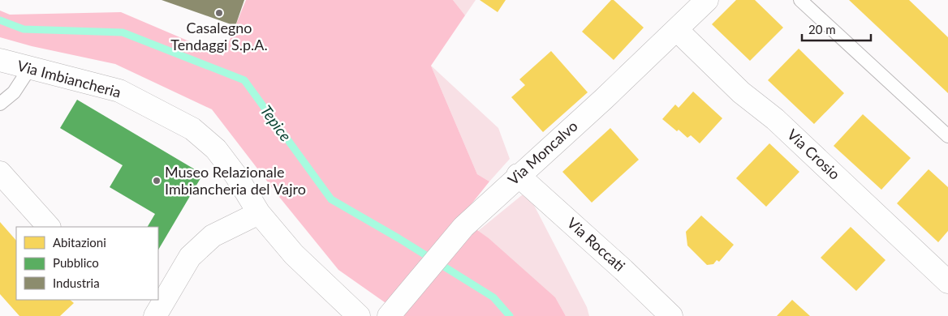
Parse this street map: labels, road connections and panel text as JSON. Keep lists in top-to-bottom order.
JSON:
{
  "streets": {
    "street": [
      "Via Imbiancheria",
      "Via Moncalvo",
      "Via Crosio",
      "Via Roccati"
    ]
  },
  "crossings": [
    ["Via Moncalvo", "Via Crosio"],
    ["Via Moncalvo", "Via Roccati"]
  ],
  "water": ["Tepice"],
  "places": ["Casalegno Tendaggi S.p.A.", "Museo Relazionale Imbiancheria del Vajro"],
  "legend": ["Abitazioni", "Pubblico", "Industria"],
  "scale_bar": "20 m"
}
